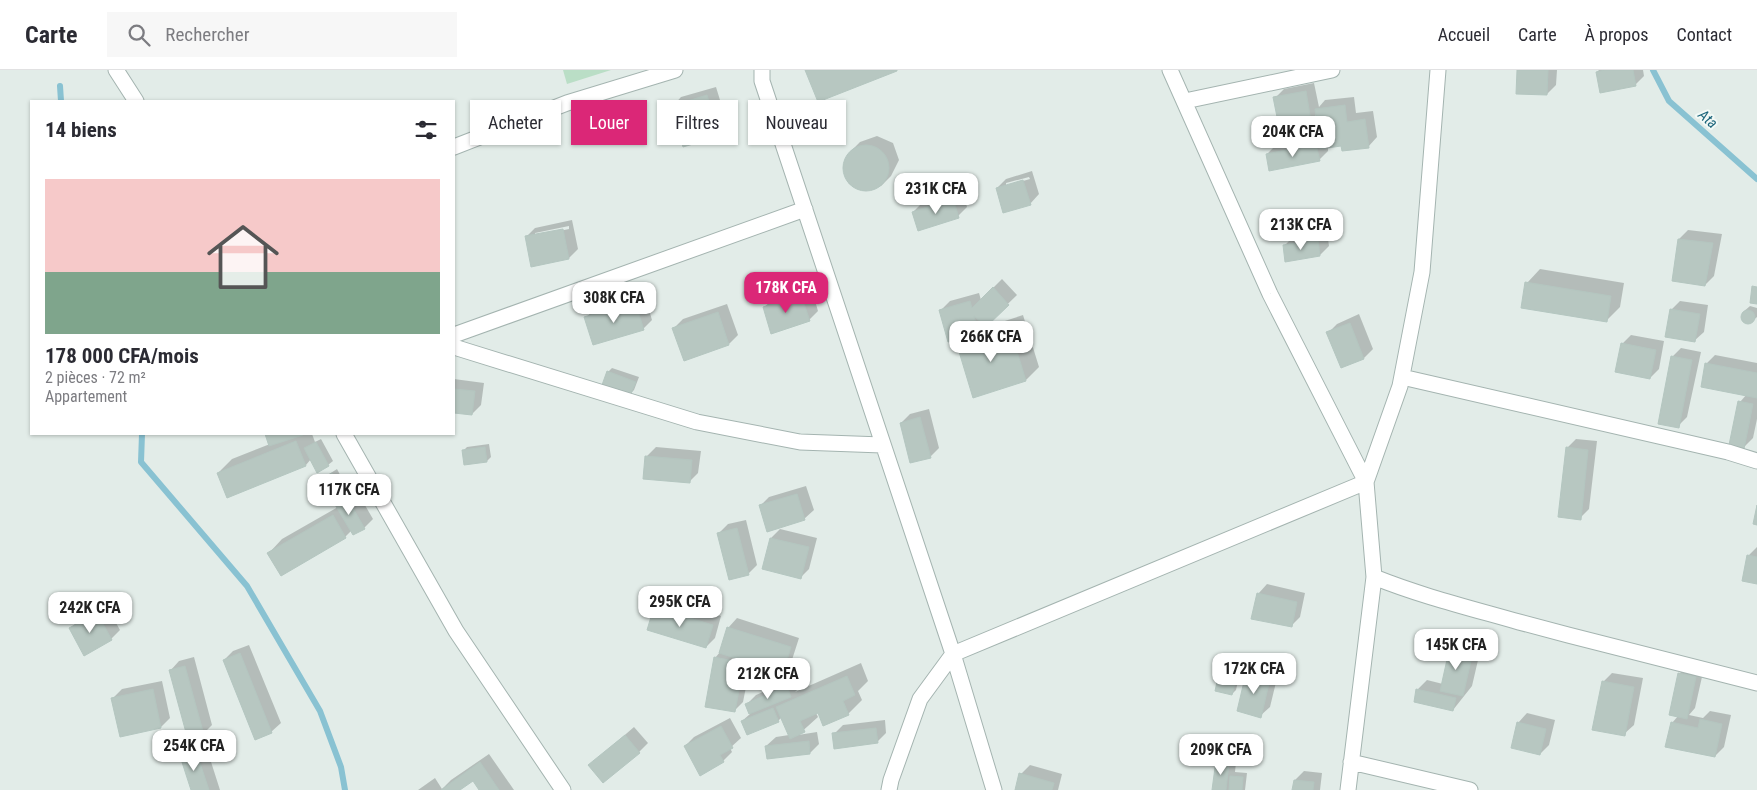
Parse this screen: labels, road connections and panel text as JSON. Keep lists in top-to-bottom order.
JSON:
{
  "water": ["Ata"],
  "page": {
    "header": "Carte",
    "search": "Rechercher",
    "nav": [
      "Accueil",
      "Carte",
      "À propos",
      "Contact"
    ],
    "chip": [
      "Acheter",
      "Louer",
      "Filtres",
      "Nouveau"
    ],
    "heading": "14 biens",
    "price": [
      "204K CFA",
      "231K CFA",
      "213K CFA",
      "178K CFA",
      "308K CFA",
      "266K CFA",
      "117K CFA",
      "295K CFA",
      "242K CFA",
      "145K CFA",
      "172K CFA",
      "212K CFA",
      "254K CFA",
      "209K CFA"
    ],
    "list": [
      {
        "name": "178 000 CFA/mois",
        "note": "2 pièces · 72 m² · Appartement"
      }
    ]
  }
}
